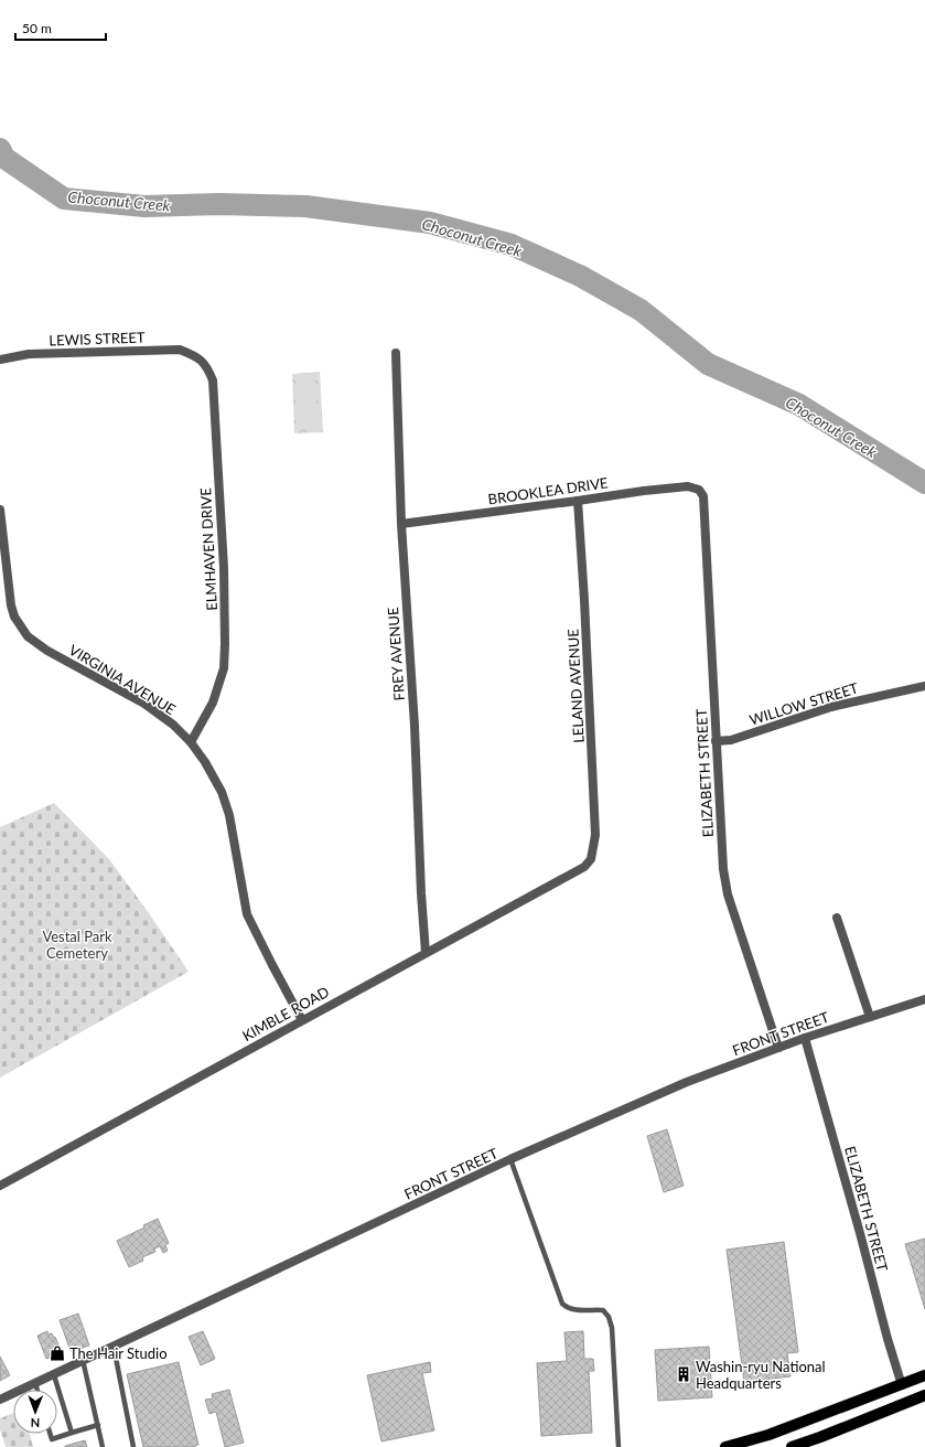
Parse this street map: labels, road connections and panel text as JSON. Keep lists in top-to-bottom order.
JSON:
{
  "streets": {
    "street": [
      "LEWIS STREET",
      "BROOKLEA DRIVE",
      "ELMHAVEN DRIVE",
      "FREY AVENUE",
      "VIRGINIA AVENUE",
      "LELAND AVENUE",
      "WILLOW STREET",
      "ELIZABETH STREET",
      "KIMBLE ROAD",
      "FRONT STREET"
    ]
  },
  "crossings": [
    ["LEWIS STREET", "ELMHAVEN DRIVE"],
    ["BROOKLEA DRIVE", "FREY AVENUE"],
    ["BROOKLEA DRIVE", "LELAND AVENUE"],
    ["BROOKLEA DRIVE", "ELIZABETH STREET"],
    ["ELMHAVEN DRIVE", "VIRGINIA AVENUE"],
    ["FREY AVENUE", "KIMBLE ROAD"],
    ["VIRGINIA AVENUE", "KIMBLE ROAD"],
    ["LELAND AVENUE", "KIMBLE ROAD"],
    ["WILLOW STREET", "ELIZABETH STREET"],
    ["ELIZABETH STREET", "FRONT STREET"]
  ],
  "water": ["Choconut Creek"],
  "parks": ["Vestal Park Cemetery"],
  "places": {
    "shop": ["The Hair Studio"],
    "building": ["Washin-ryu National Headquarters"]
  },
  "scale_bar": "50 m",
  "north": "bottom"
}
